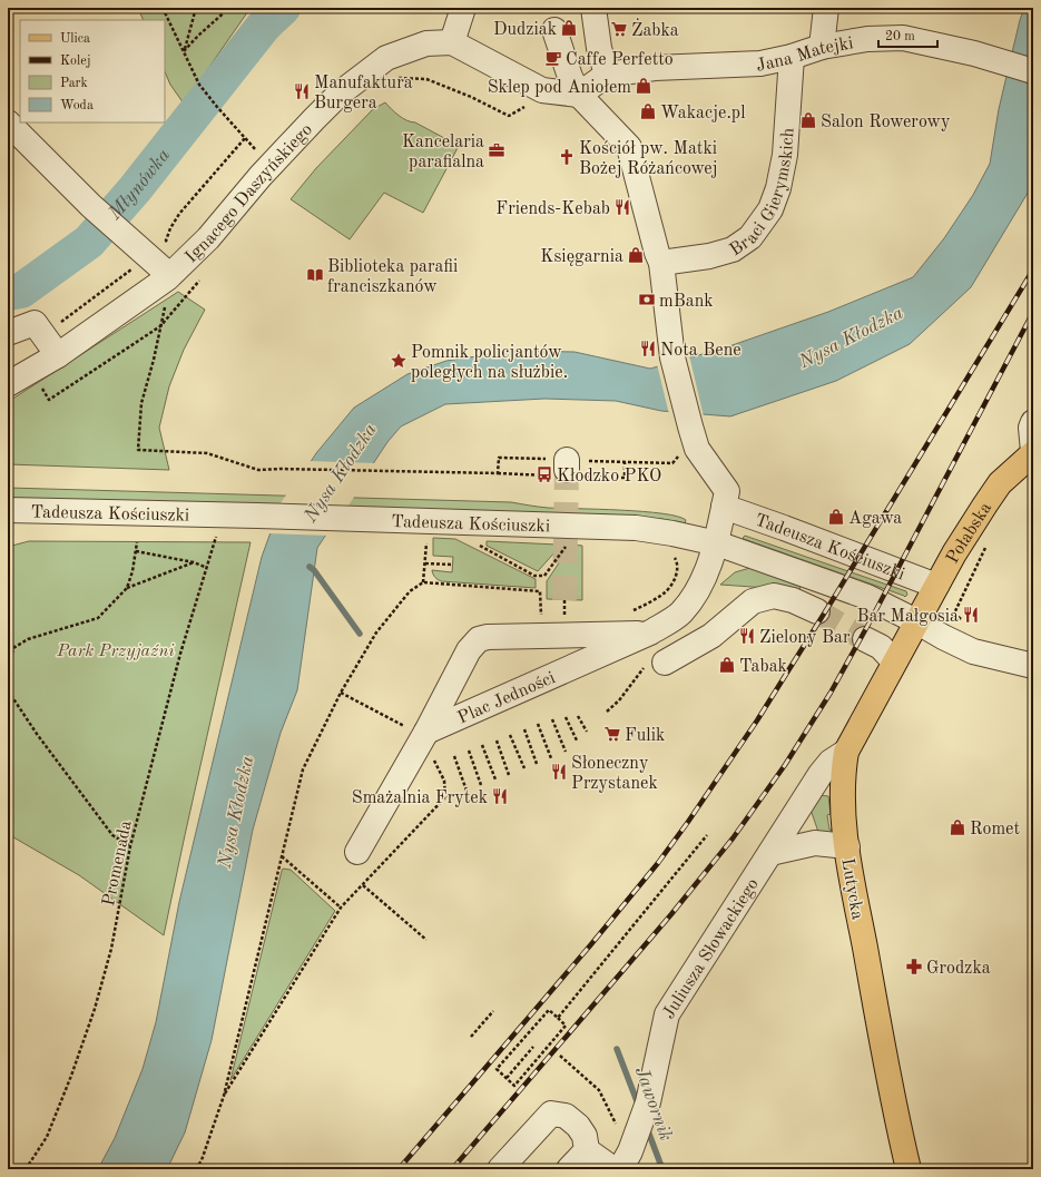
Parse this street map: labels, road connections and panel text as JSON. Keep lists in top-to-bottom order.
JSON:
{
  "streets": {
    "main road": ["Połabska", "Lutycka"],
    "street": [
      "Jana Matejki",
      "Braci Gierymskich",
      "Ignacego Daszyńskiego",
      "Tadeusza Kościuszki",
      "Plac Jedności",
      "Juliusza Słowackiego"
    ],
    "path": ["Promenada"]
  },
  "crossings": [
    ["Jana Matejki", "Braci Gierymskich"],
    ["Tadeusza Kościuszki", "Połabska"],
    ["Tadeusza Kościuszki", "Plac Jedności"],
    ["Tadeusza Kościuszki", "Lutycka"],
    ["Połabska", "Lutycka"],
    ["Lutycka", "Juliusza Słowackiego"]
  ],
  "water": ["Młynówka", "Nysa Kłodzka", "Jawornik"],
  "parks": ["Park Przyjaźni"],
  "places": {
    "shop": [
      "Dudziak",
      "Sklep pod Aniołem",
      "Wakacje.pl",
      "Salon Rowerowy",
      "Księgarnia",
      "Agawa",
      "Tabak",
      "Romet"
    ],
    "supermarket": ["Żabka", "Fulik"],
    "cafe": ["Caffe Perfetto"],
    "restaurant": [
      "Manufaktura Burgera",
      "Friends-Kebab",
      "Nota Bene",
      "Bar Małgosia",
      "Zielony Bar",
      "Słoneczny Przystanek",
      "Smażalnia Frytek"
    ],
    "office": ["Kancelaria parafialna"],
    "church": ["Kościół pw. Matki Bożej Różańcowej"],
    "library": ["Biblioteka parafii franciszkanów"],
    "bank": ["mBank"],
    "place": ["Pomnik policjantów poległych na służbie."],
    "bus stop": ["Kłodzko PKO"],
    "pharmacy": ["Grodzka"]
  },
  "legend": [
    "Ulica",
    "Kolej",
    "Park",
    "Woda"
  ],
  "scale_bar": "20 m"
}
